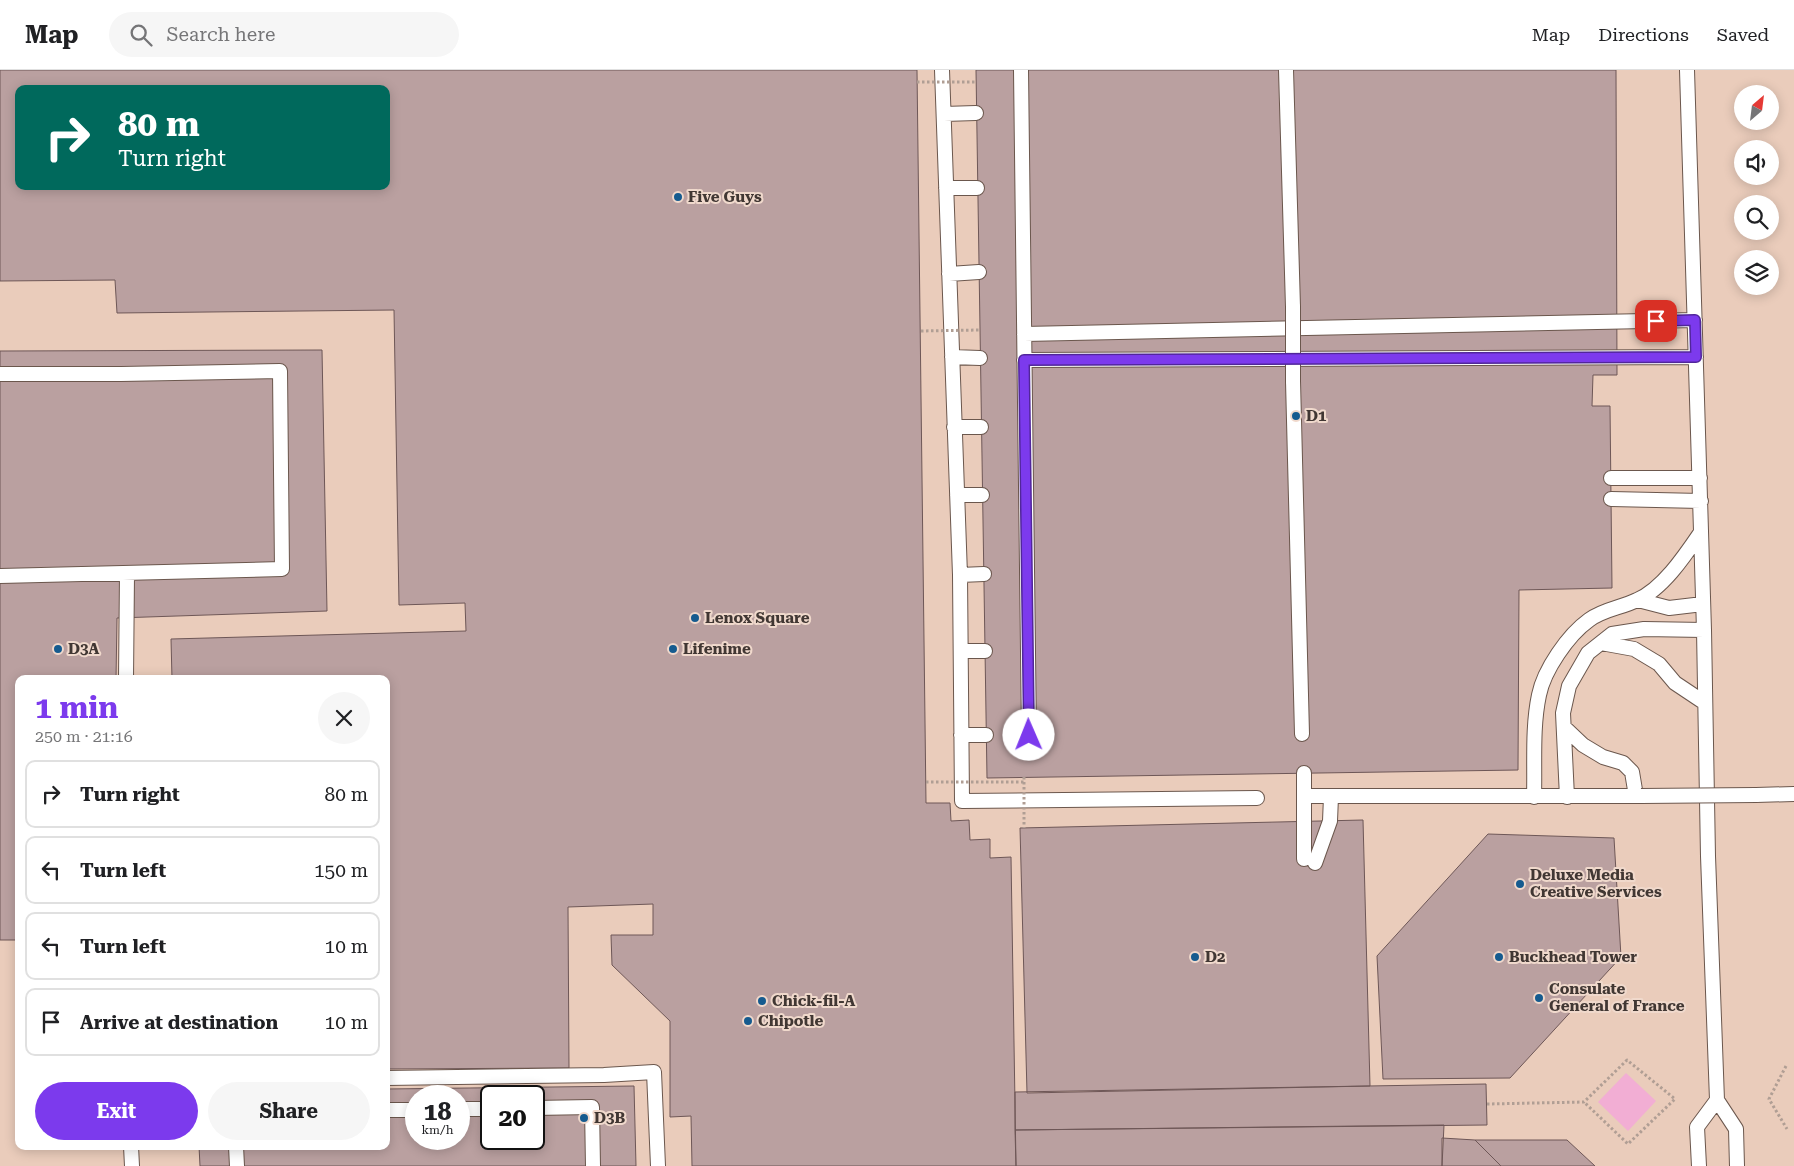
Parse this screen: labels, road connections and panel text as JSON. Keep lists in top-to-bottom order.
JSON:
{
  "places": [
    "Five Guys",
    "D1",
    "Lenox Square",
    "D3A",
    "Lifenime",
    "Deluxe Media Creative Services",
    "D2",
    "Buckhead Tower",
    "Consulate General of France",
    "Chick-fil-A",
    "Chipotle",
    "D3B"
  ],
  "north": "top right",
  "page": {
    "header": "Map",
    "search": "Search here",
    "nav": ["Map", "Directions", "Saved"],
    "turn": ["80 m", "Turn right"],
    "heading": ["1 min", "250 m · 21:16"],
    "list": [
      {
        "name": "Turn right",
        "value": "80 m"
      },
      {
        "name": "Turn left",
        "value": "150 m"
      },
      {
        "name": "Turn left",
        "value": "10 m"
      },
      {
        "name": "Arrive at destination",
        "value": "10 m"
      }
    ],
    "buttons": ["Exit", "Share"],
    "speed": "18 km/h",
    "limit": "20"
  }
}
